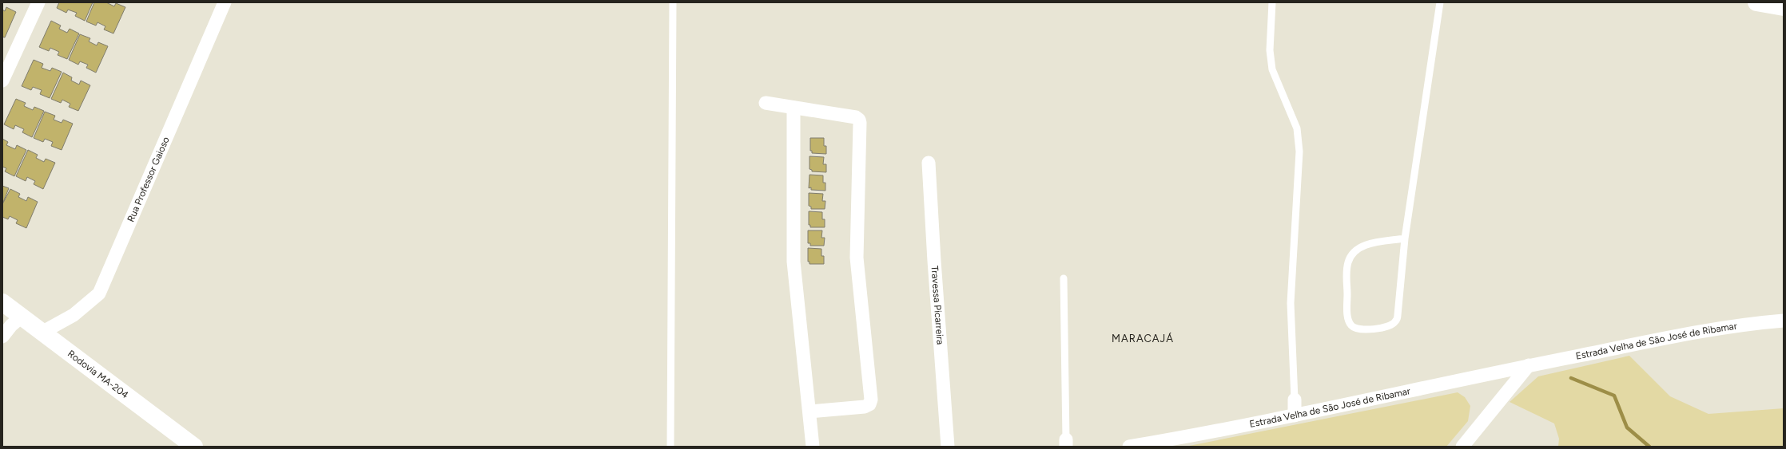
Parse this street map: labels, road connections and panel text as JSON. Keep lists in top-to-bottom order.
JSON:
{
  "streets": {
    "main road": ["Rodovia MA-204"],
    "street": ["Rua Professor Gaioso", "Travessa Picarreira", "Estrada Velha de São José de Ribamar"]
  },
  "crossings": [
    ["Rua Professor Gaioso", "Rodovia MA-204"]
  ],
  "districts": ["MARACAJÁ"]
}
